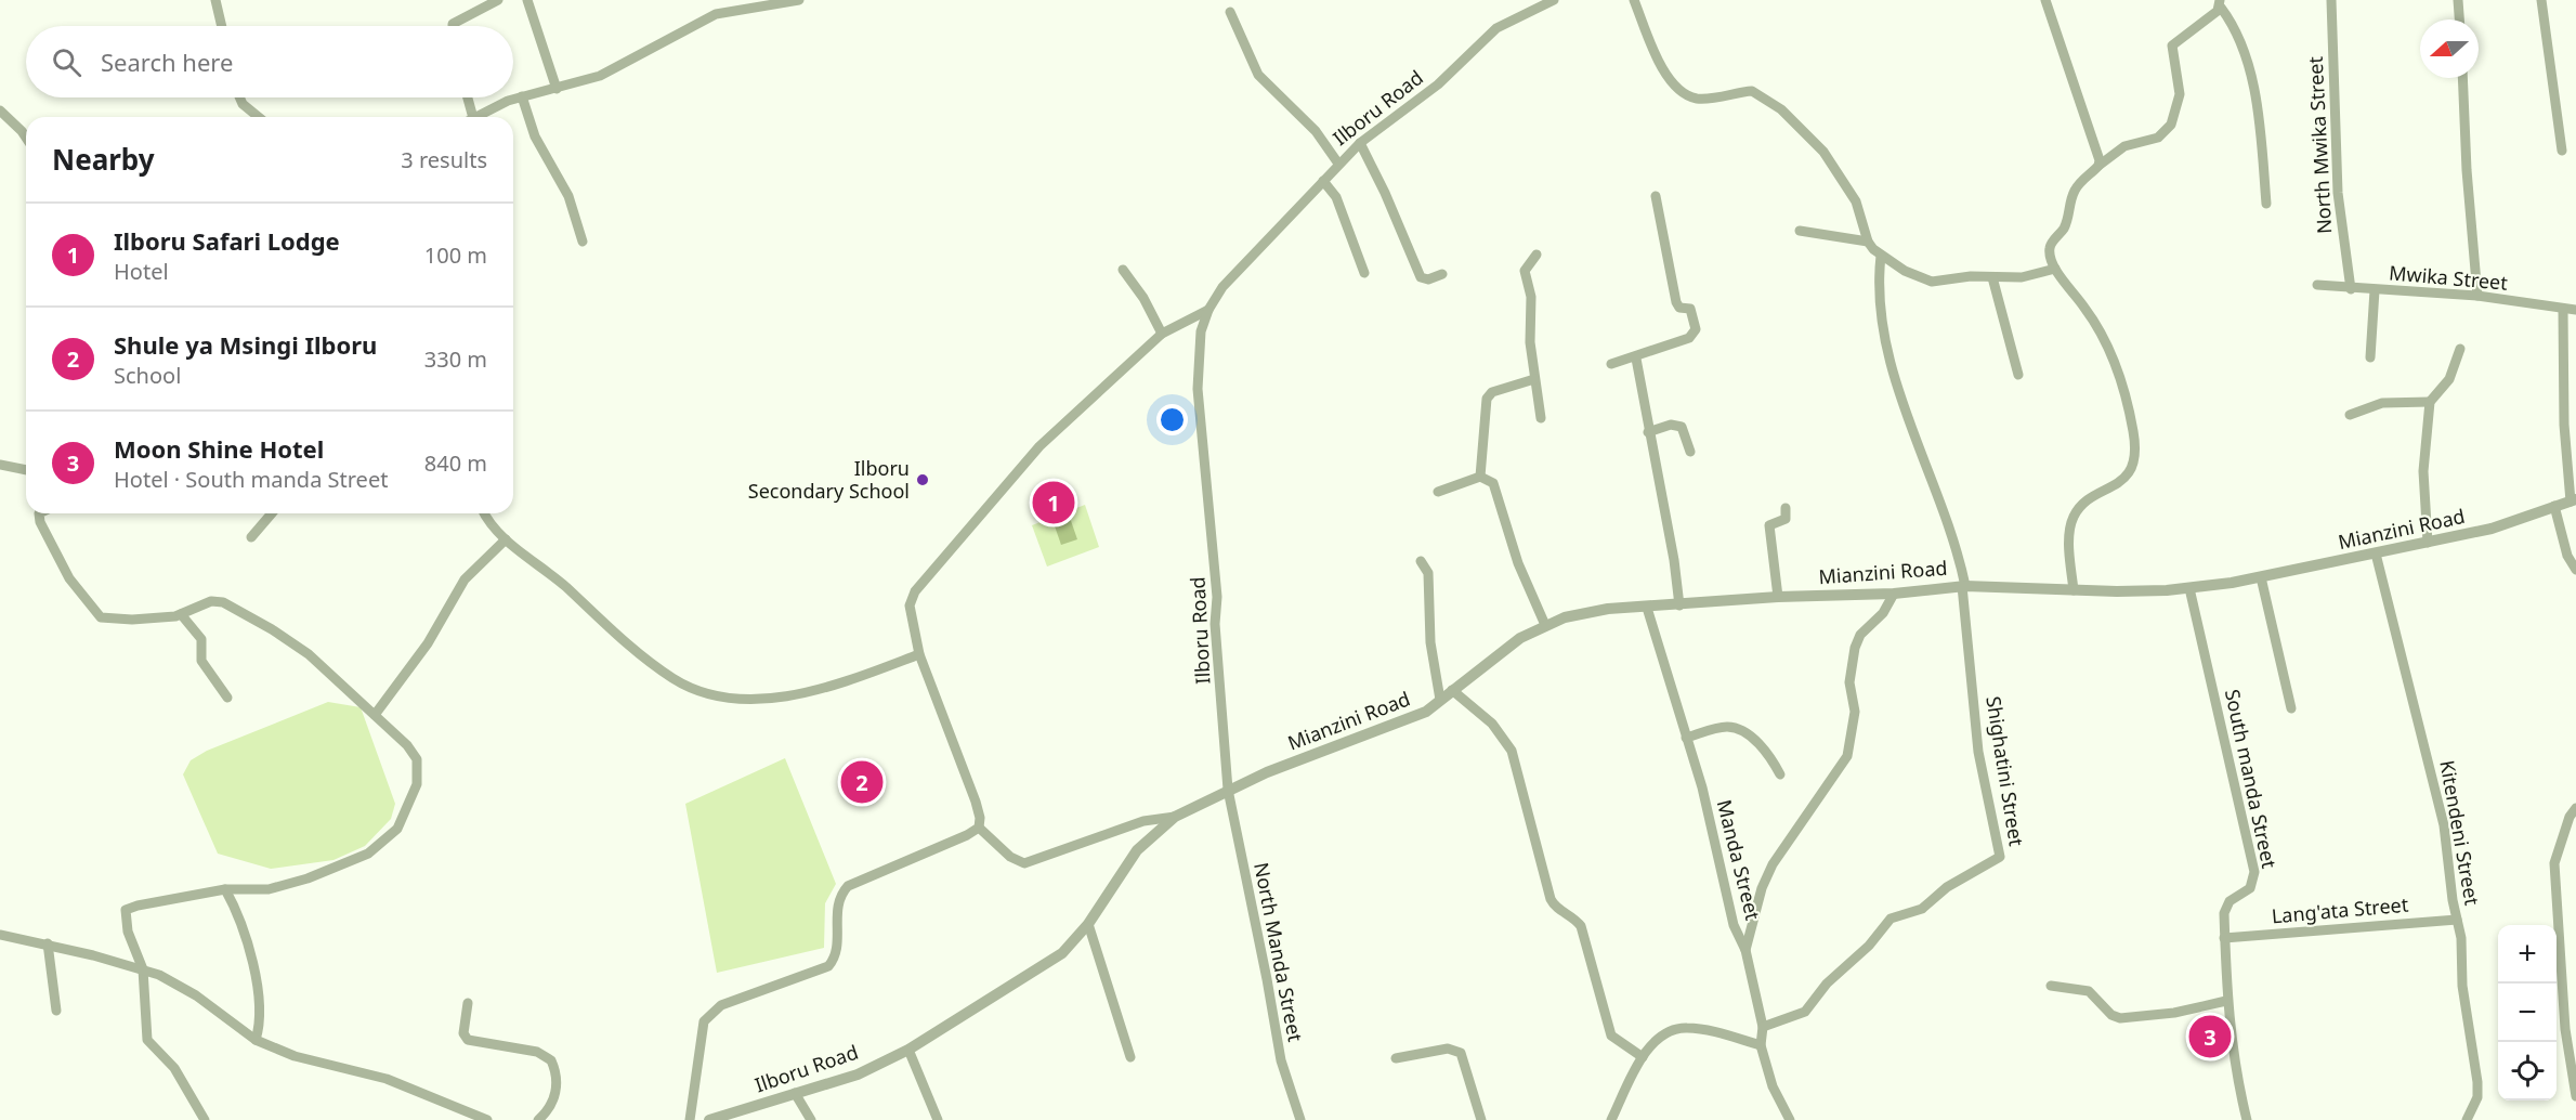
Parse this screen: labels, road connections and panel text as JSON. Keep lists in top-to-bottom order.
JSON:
{
  "streets": {
    "street": [
      "Ilboru Road",
      "North Mwika Street",
      "Mwika Street",
      "Mianzini Road",
      "Shighatini Street",
      "South manda Street",
      "Kitendeni Street",
      "Manda Street",
      "Lang'ata Street",
      "North Manda Street"
    ]
  },
  "crossings": [
    ["Ilboru Road", "Mianzini Road"],
    ["Ilboru Road", "North Manda Street"],
    ["North Mwika Street", "Mwika Street"],
    ["Mianzini Road", "Shighatini Street"],
    ["Mianzini Road", "South manda Street"],
    ["Mianzini Road", "Kitendeni Street"],
    ["Mianzini Road", "Manda Street"],
    ["Mianzini Road", "North Manda Street"],
    ["Shighatini Street", "Manda Street"],
    ["South manda Street", "Lang'ata Street"],
    ["Kitendeni Street", "Lang'ata Street"]
  ],
  "places": ["Ilboru Secondary School"],
  "north": "left",
  "page": {
    "search": "Search here",
    "heading": ["Nearby", "3 results"],
    "list": [
      {
        "mark": "1",
        "name": "Ilboru Safari Lodge",
        "note": "Hotel",
        "value": "100 m"
      },
      {
        "mark": "2",
        "name": "Shule ya Msingi Ilboru",
        "note": "School",
        "value": "330 m"
      },
      {
        "mark": "3",
        "name": "Moon Shine Hotel",
        "note": "Hotel · South manda Street",
        "value": "840 m"
      }
    ],
    "pins": ["1", "2", "3"],
    "map_buttons": ["+", "−"]
  }
}
